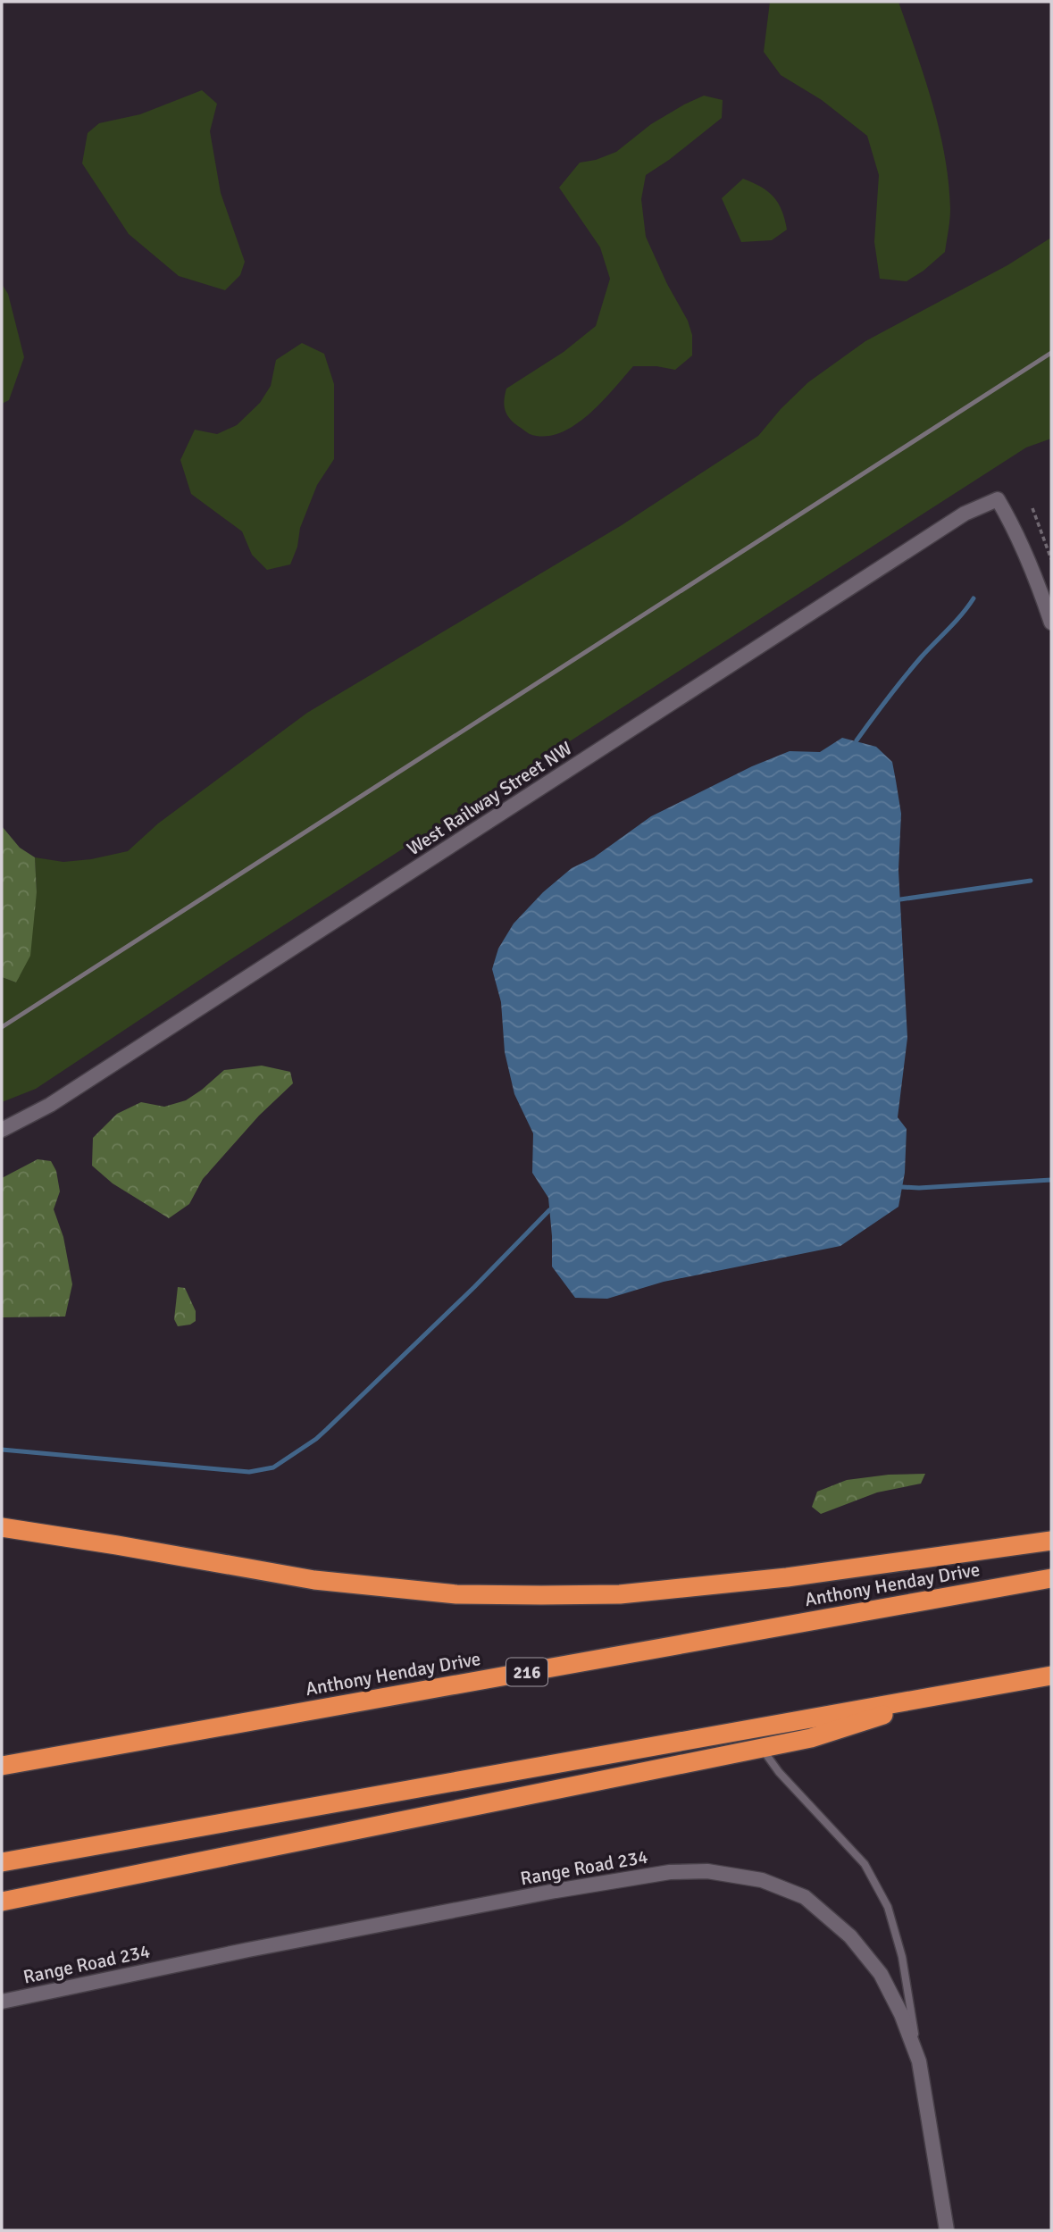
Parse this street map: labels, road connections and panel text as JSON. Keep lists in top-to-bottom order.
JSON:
{
  "streets": {
    "highway": ["Anthony Henday Drive", "216"],
    "street": ["West Railway Street NW", "Range Road 234"]
  }
}
